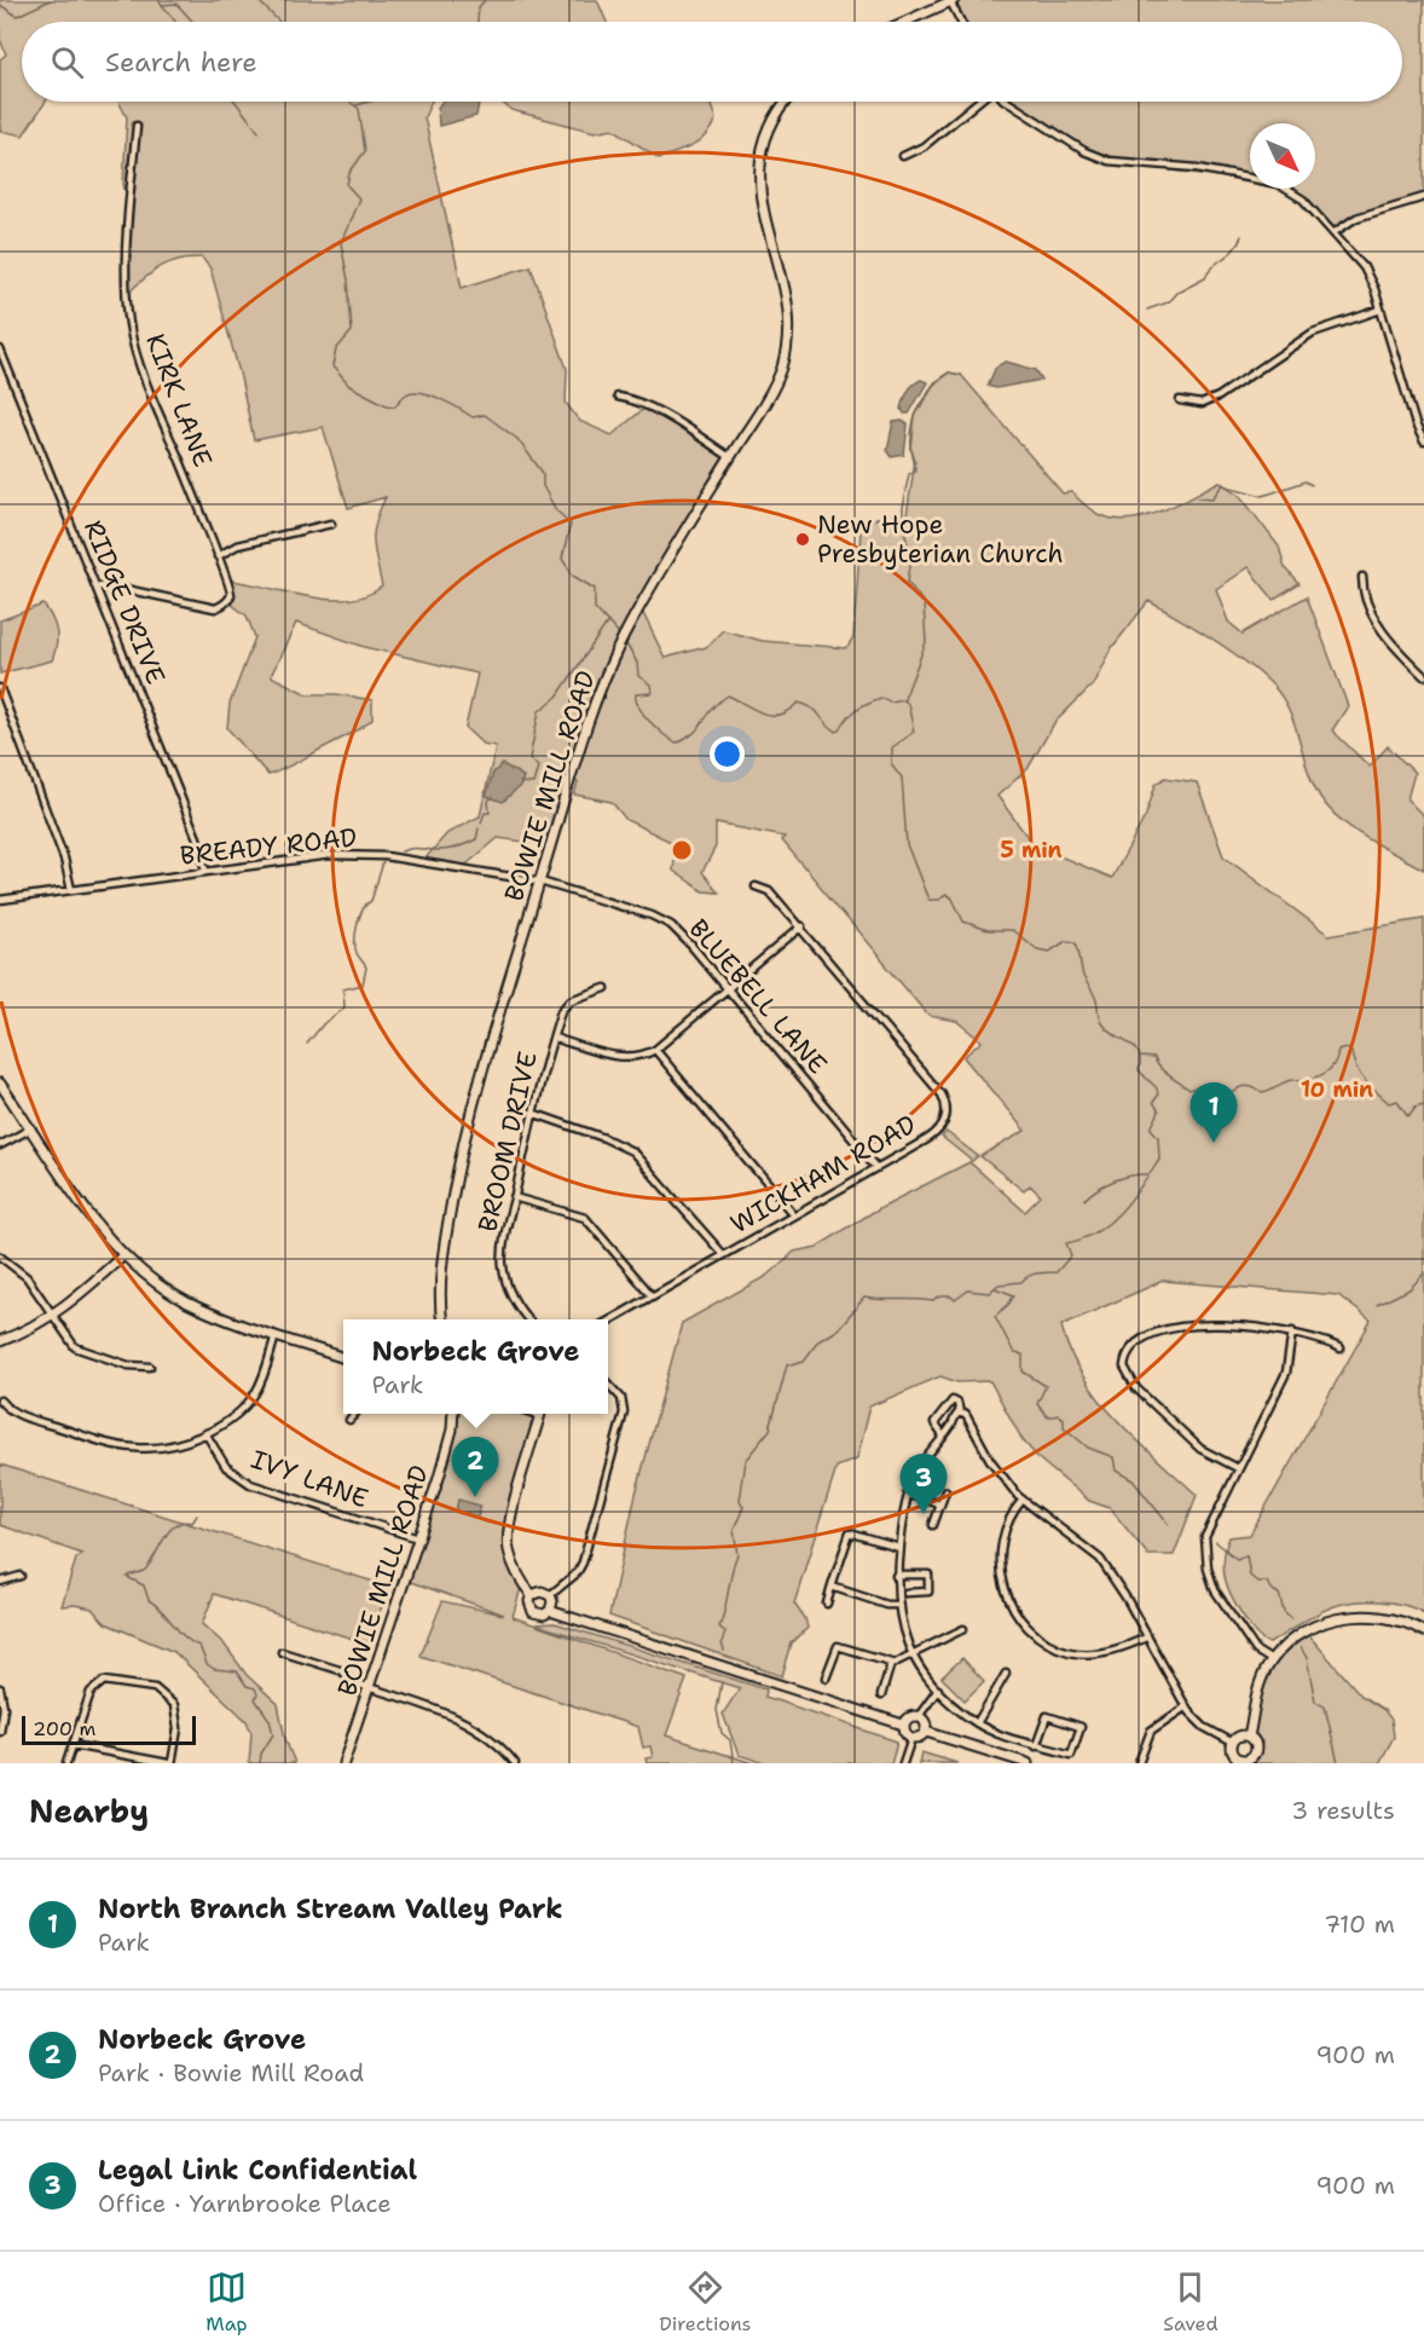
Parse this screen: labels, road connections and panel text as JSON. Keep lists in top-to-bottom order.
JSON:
{
  "streets": {
    "street": [
      "KIRK LANE",
      "RIDGE DRIVE",
      "BOWIE MILL ROAD",
      "BREADY ROAD",
      "BLUEBELL LANE",
      "BROOM DRIVE",
      "WICKHAM ROAD",
      "IVY LANE"
    ]
  },
  "crossings": [
    ["KIRK LANE", "RIDGE DRIVE"],
    ["RIDGE DRIVE", "BREADY ROAD"],
    ["BOWIE MILL ROAD", "BREADY ROAD"],
    ["BOWIE MILL ROAD", "BLUEBELL LANE"],
    ["BOWIE MILL ROAD", "IVY LANE"],
    ["BREADY ROAD", "BLUEBELL LANE"],
    ["BLUEBELL LANE", "WICKHAM ROAD"]
  ],
  "places": ["New Hope Presbyterian Church"],
  "scale_bar": "200 m",
  "north": "bottom right",
  "page": {
    "search": "Search here",
    "pins": ["1", "2", "3"],
    "popup": ["Norbeck Grove", "Park"],
    "scale": "200 m",
    "heading": ["Nearby", "3 results"],
    "list": [
      {
        "mark": "1",
        "name": "North Branch Stream Valley Park",
        "note": "Park",
        "value": "710 m"
      },
      {
        "mark": "2",
        "name": "Norbeck Grove",
        "note": "Park · Bowie Mill Road",
        "value": "900 m"
      },
      {
        "mark": "3",
        "name": "Legal Link Confidential",
        "note": "Office · Yarnbrooke Place",
        "value": "900 m"
      }
    ],
    "nav": ["Map", "Directions", "Saved"]
  },
  "rings": ["5 min", "10 min"]
}
